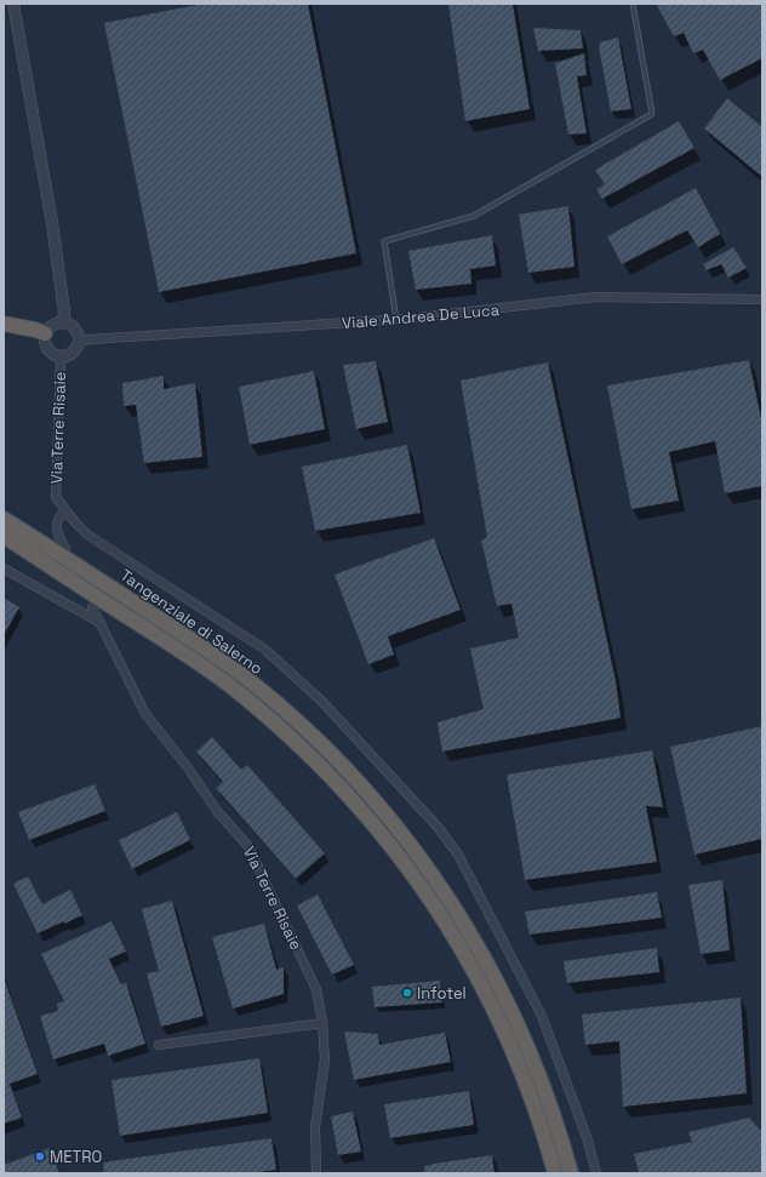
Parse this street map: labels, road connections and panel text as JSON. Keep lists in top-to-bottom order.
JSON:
{
  "streets": {
    "highway": ["Tangenziale di Salerno"],
    "street": ["Viale Andrea De Luca", "Via Terre Risaie"]
  },
  "crossings": [
    ["Viale Andrea De Luca", "Via Terre Risaie"]
  ],
  "places": ["Infotel", "METRO"]
}
